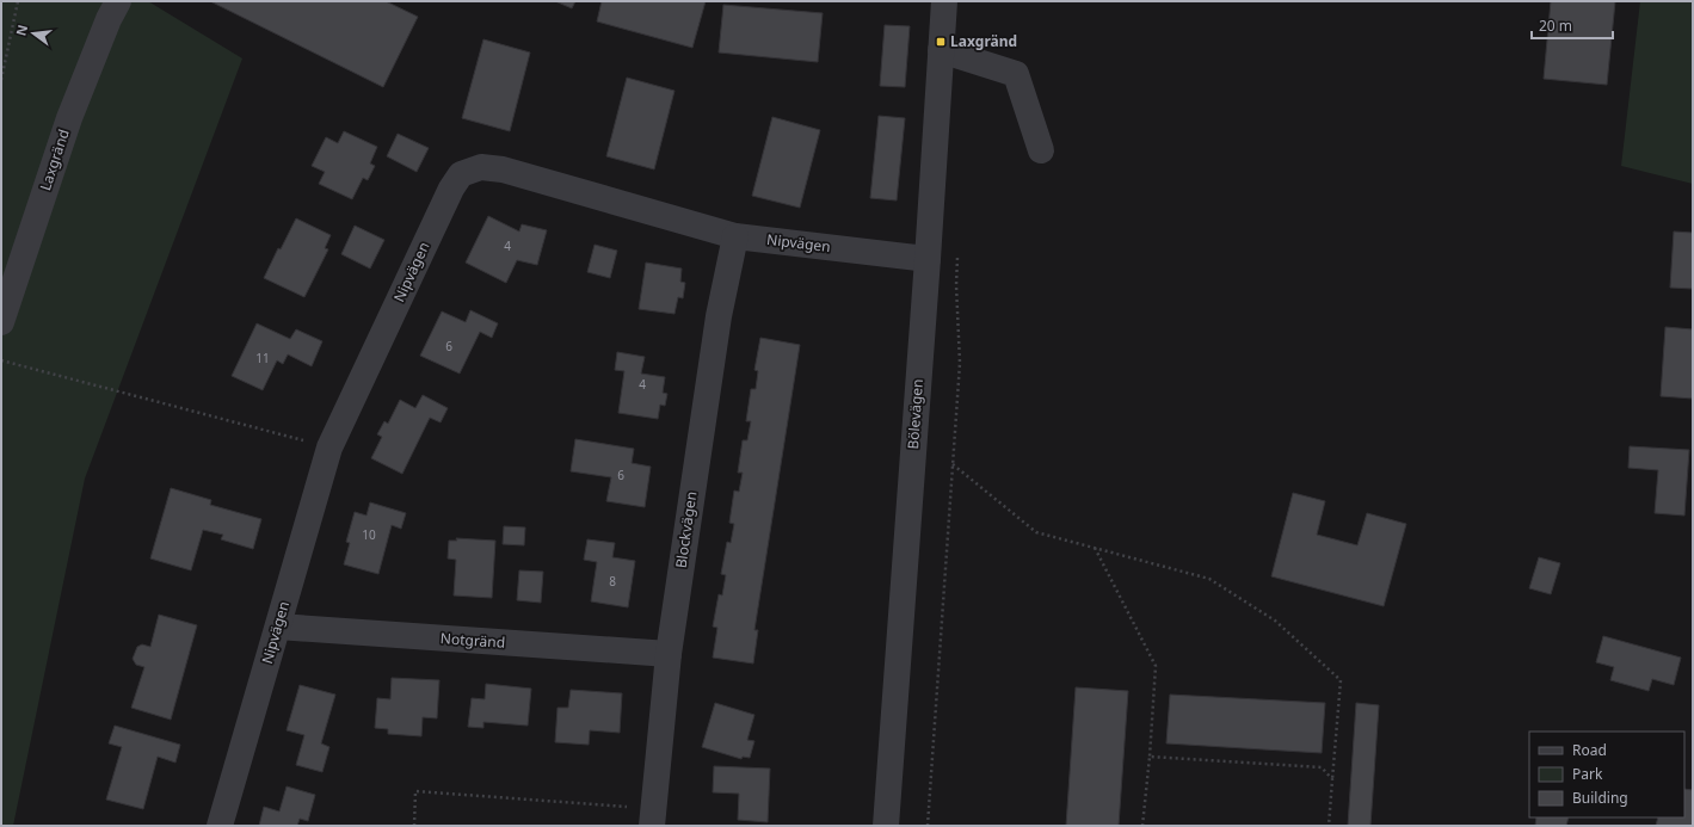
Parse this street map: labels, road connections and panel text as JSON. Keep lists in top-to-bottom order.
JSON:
{
  "streets": {
    "street": [
      "Laxgränd",
      "Nipvägen",
      "Bölevägen",
      "Blockvägen",
      "Notgränd"
    ]
  },
  "crossings": [
    ["Nipvägen", "Bölevägen"],
    ["Nipvägen", "Blockvägen"],
    ["Nipvägen", "Notgränd"],
    ["Blockvägen", "Notgränd"]
  ],
  "places": {
    "transit": ["Laxgränd"]
  },
  "house_numbers": [
    "4",
    "6",
    "11",
    "4",
    "6",
    "10",
    "8"
  ],
  "legend": ["Road", "Park", "Building"],
  "scale_bar": "20 m",
  "north": "left"
}
